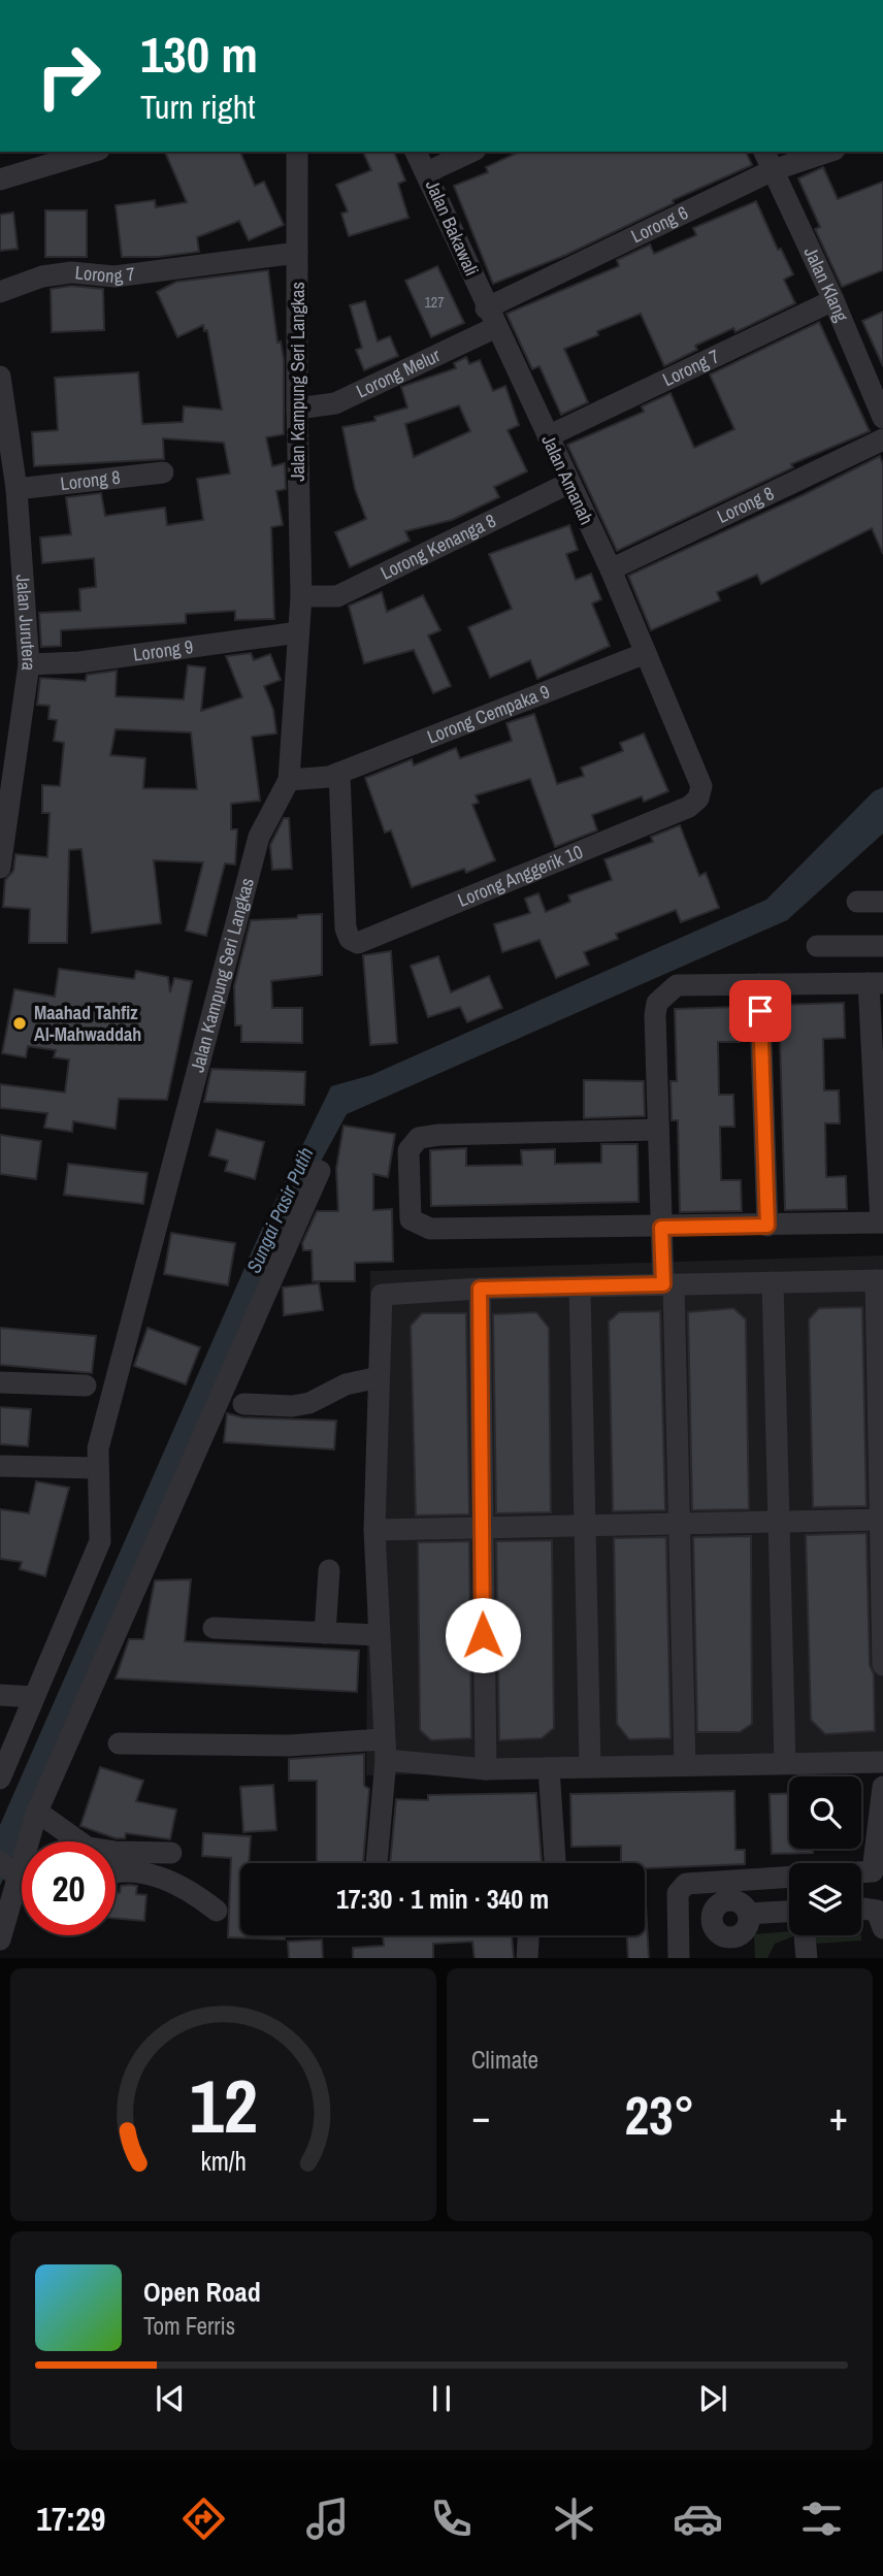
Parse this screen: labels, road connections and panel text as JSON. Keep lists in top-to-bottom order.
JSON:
{
  "streets": {
    "street": [
      "Lorong 6",
      "Jalan Bakawali",
      "Lorong 7",
      "Jalan Klang",
      "Lorong Melur",
      "Jalan Kampung Seri Langkas",
      "Jalan Amanah",
      "Lorong 8",
      "Lorong Kenanga 8",
      "Jalan Jurutera",
      "Lorong 9",
      "Lorong Cempaka 9",
      "Lorong Anggerik 10"
    ]
  },
  "crossings": [
    ["Lorong 6", "Jalan Bakawali"],
    ["Lorong 6", "Jalan Klang"],
    ["Lorong 6", "Lorong Melur"],
    ["Lorong 6", "Jalan Amanah"],
    ["Jalan Bakawali", "Lorong Melur"],
    ["Jalan Bakawali", "Jalan Amanah"],
    ["Lorong 7", "Jalan Klang"],
    ["Lorong 7", "Jalan Kampung Seri Langkas"],
    ["Lorong 7", "Jalan Amanah"],
    ["Lorong Melur", "Jalan Kampung Seri Langkas"],
    ["Lorong Melur", "Jalan Amanah"],
    ["Jalan Kampung Seri Langkas", "Lorong Kenanga 8"],
    ["Jalan Kampung Seri Langkas", "Lorong 9"],
    ["Jalan Kampung Seri Langkas", "Lorong Cempaka 9"],
    ["Jalan Kampung Seri Langkas", "Lorong Anggerik 10"],
    ["Jalan Amanah", "Lorong 8"],
    ["Jalan Amanah", "Lorong Kenanga 8"],
    ["Jalan Amanah", "Lorong Cempaka 9"],
    ["Jalan Amanah", "Lorong Anggerik 10"],
    ["Lorong 8", "Jalan Jurutera"],
    ["Jalan Jurutera", "Lorong 9"],
    ["Lorong Cempaka 9", "Lorong Anggerik 10"]
  ],
  "water": ["Sungai Pasir Putih"],
  "places": ["Maahad Tahfiz Al-Mahwaddah"],
  "house_numbers": ["127"],
  "page": {
    "turn": ["130 m", "Turn right"],
    "limit": "20",
    "trip": "17:30 · 1 min · 340 m",
    "tile": "Climate",
    "heat": ["−", "23°", "+"],
    "song": ["Open Road", "Tom Ferris"],
    "tabs": "17:29",
    "gauge": ["12", "km/h"]
  }
}
